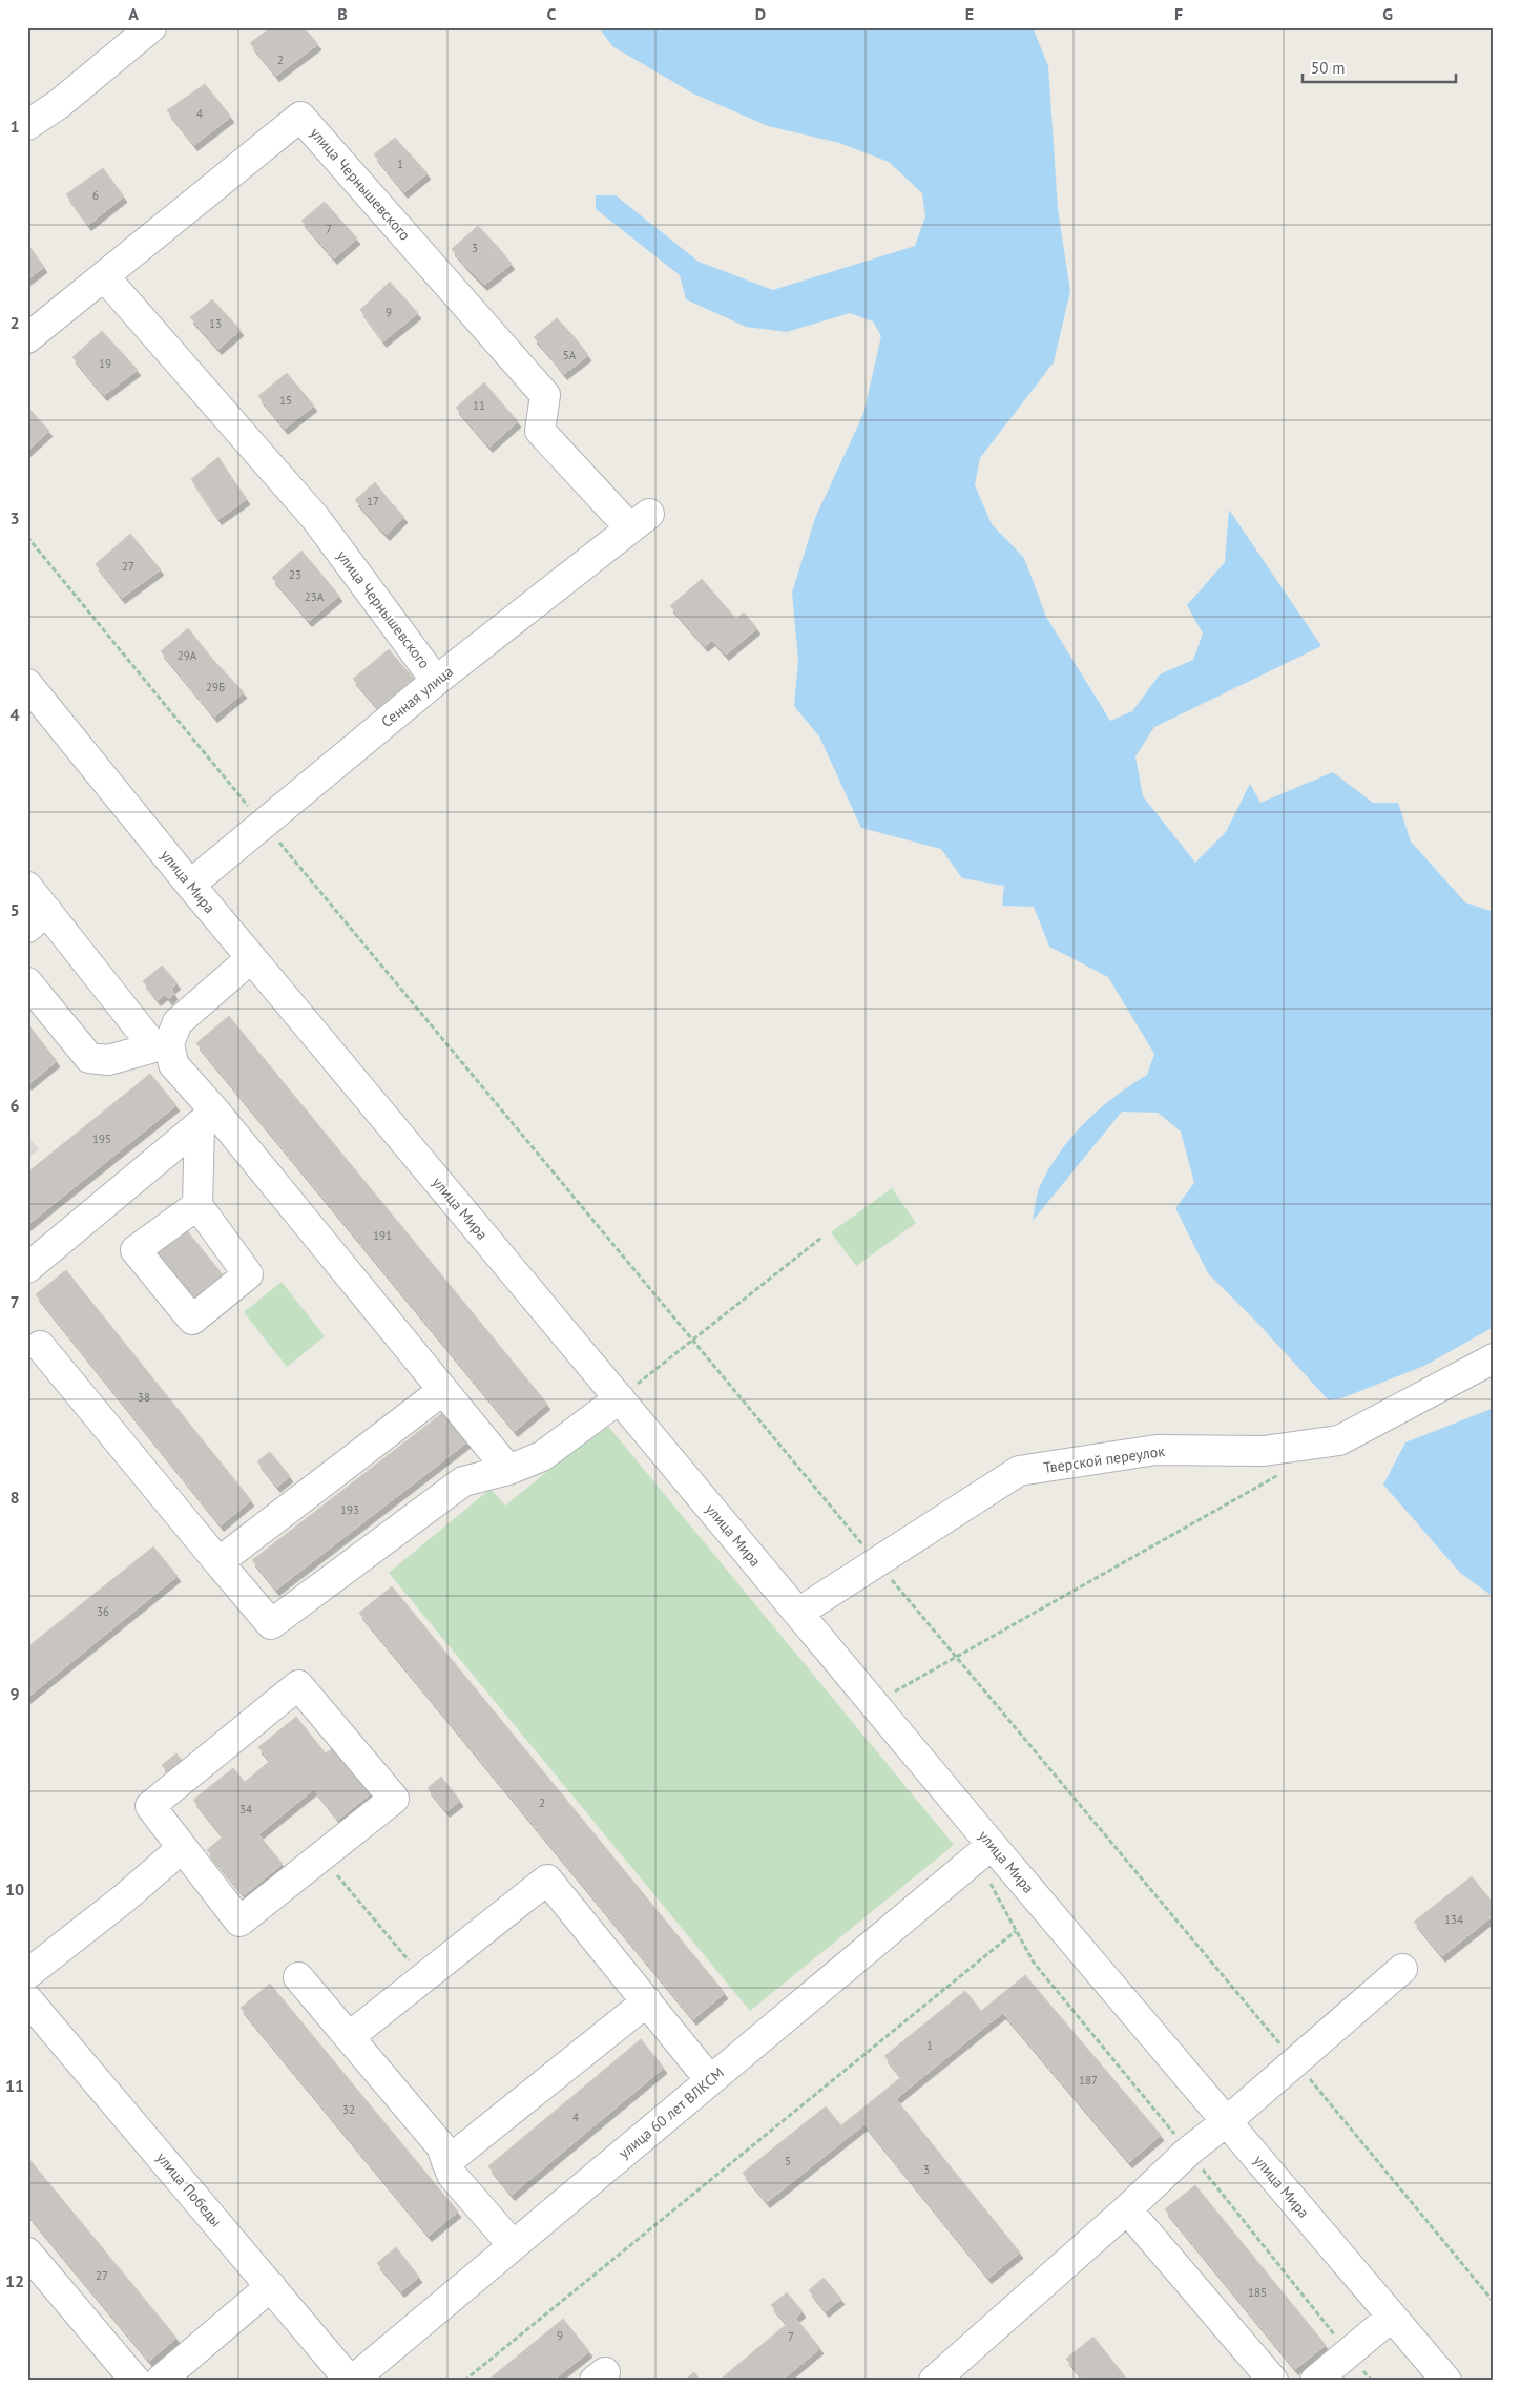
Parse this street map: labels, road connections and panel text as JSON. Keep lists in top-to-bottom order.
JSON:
{
  "streets": {
    "street": [
      "улица Чернышевского",
      "Сенная улица",
      "улица Мира",
      "Тверской переулок",
      "улица 60 лет ВЛКСМ",
      "улица Победы"
    ]
  },
  "crossings": [
    ["улица Чернышевского", "Сенная улица"],
    ["Сенная улица", "улица Мира"],
    ["улица Мира", "Тверской переулок"],
    ["улица Мира", "улица 60 лет ВЛКСМ"],
    ["улица 60 лет ВЛКСМ", "улица Победы"]
  ],
  "house_numbers": [
    "2",
    "4",
    "1",
    "6",
    "7",
    "3",
    "9",
    "13",
    "5А",
    "19",
    "15",
    "11",
    "17",
    "27",
    "23",
    "23А",
    "29А",
    "29Б",
    "195",
    "191",
    "38",
    "193",
    "36",
    "2",
    "34",
    "134",
    "1",
    "187",
    "32",
    "4",
    "5",
    "3",
    "27",
    "185",
    "9",
    "7"
  ],
  "scale_bar": "50 m",
  "grid": {
    "columns": [
      "A",
      "B",
      "C",
      "D",
      "E",
      "F",
      "G"
    ],
    "rows": [
      "1",
      "2",
      "3",
      "4",
      "5",
      "6",
      "7",
      "8",
      "9",
      "10",
      "11",
      "12"
    ]
  }
}
